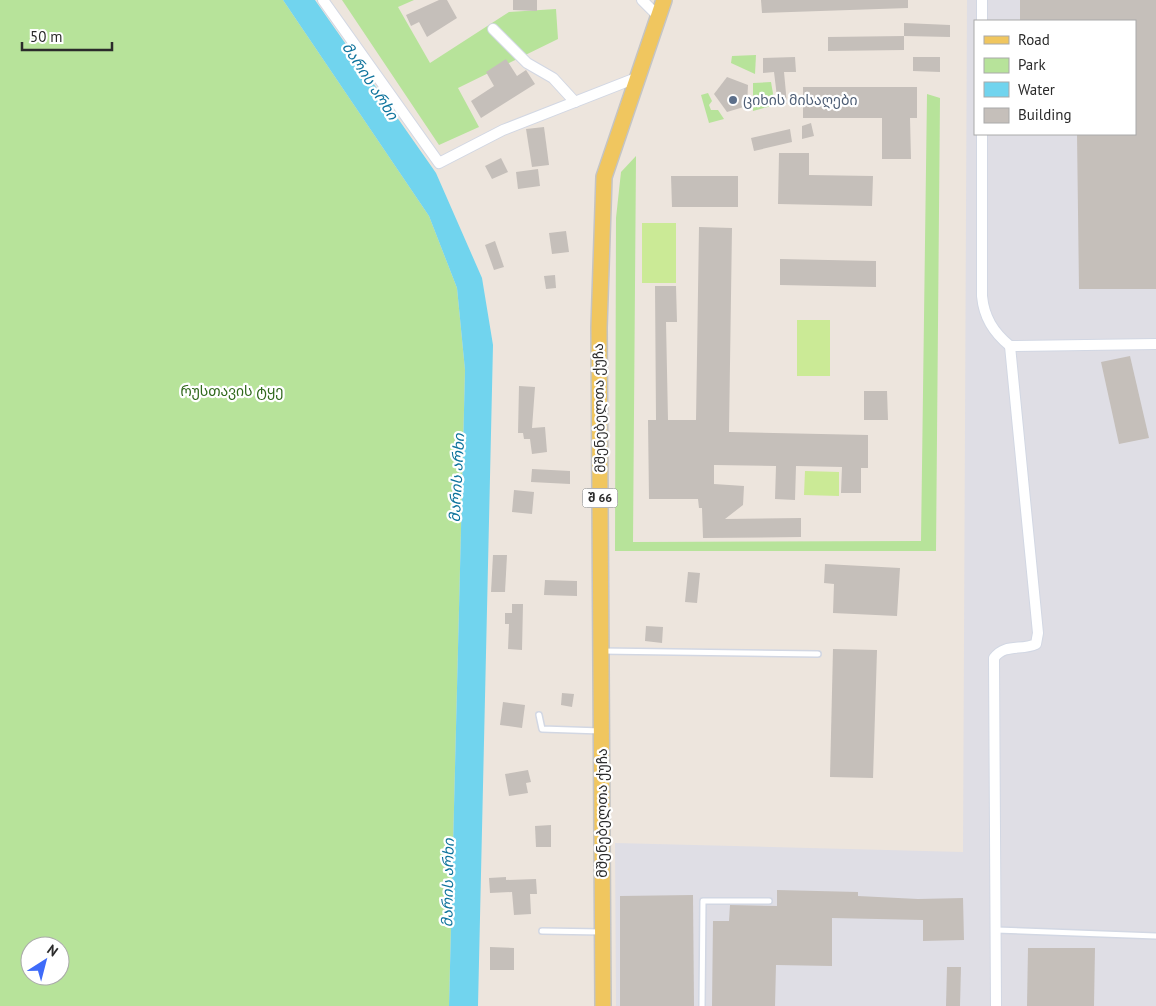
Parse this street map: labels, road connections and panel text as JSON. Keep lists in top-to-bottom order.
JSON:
{
  "streets": {
    "main road": ["მშენებელთა ქუჩა", "შ 66"]
  },
  "water": ["მარის არხი"],
  "parks": ["რუსთავის ტყე"],
  "places": ["ციხის მისაღები"],
  "legend": [
    "Road",
    "Park",
    "Water",
    "Building"
  ],
  "scale_bar": "50 m",
  "north": "top right"
}
